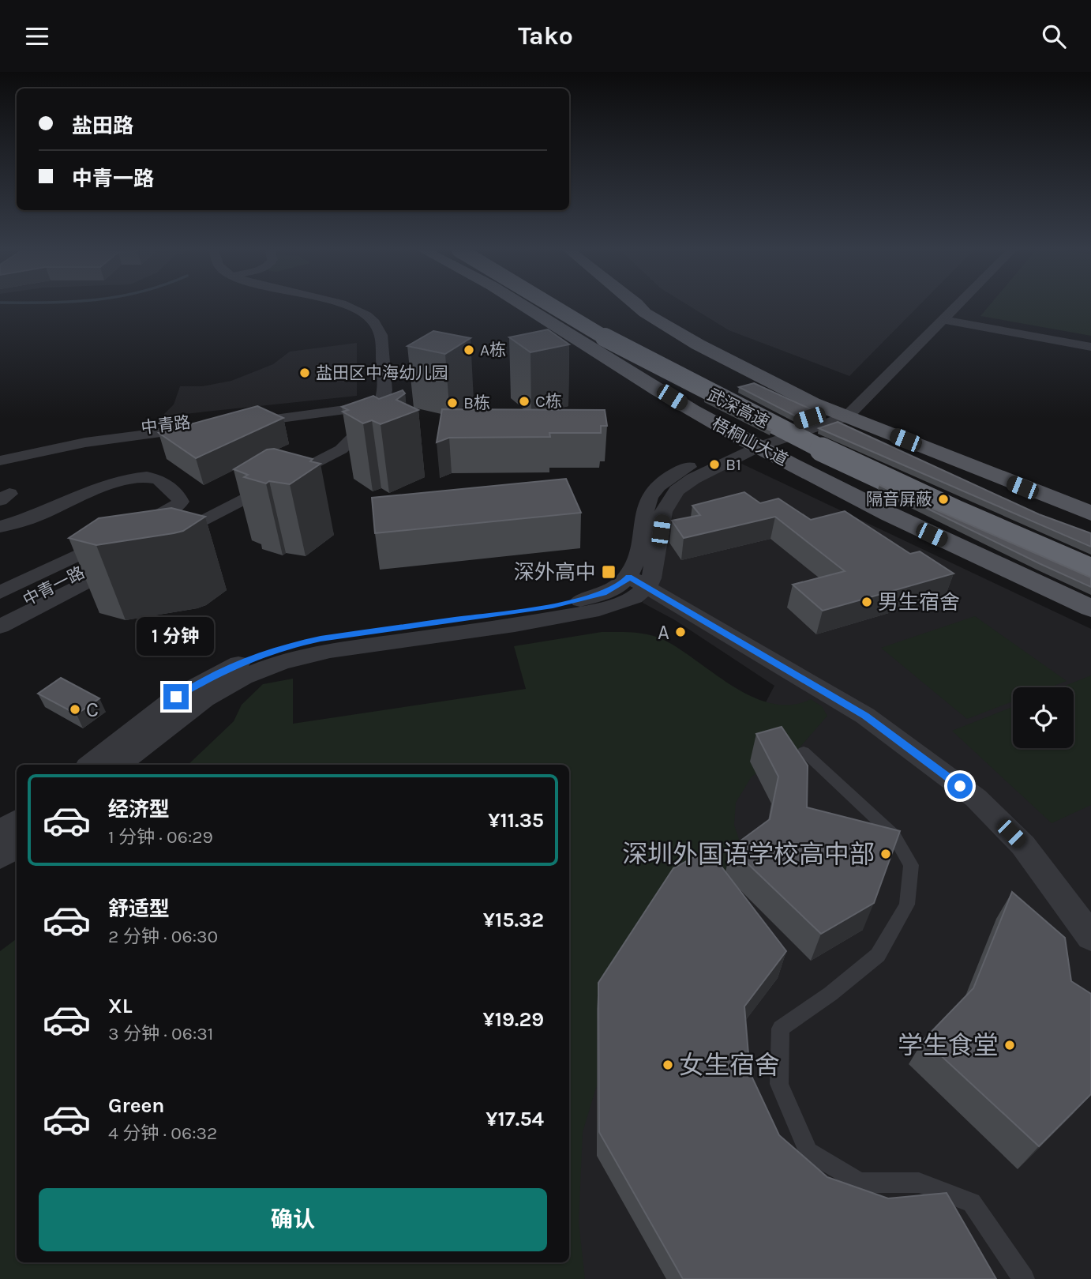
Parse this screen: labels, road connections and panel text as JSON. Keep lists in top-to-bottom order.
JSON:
{
  "streets": {
    "highway": ["武深高速"],
    "main road": ["梧桐山大道"],
    "street": ["中青路", "中青一路"]
  },
  "places": {
    "other": [
      "A栋",
      "盐田区中海幼儿园",
      "C栋",
      "B栋",
      "B1",
      "隔音屏蔽",
      "男生宿舍",
      "A",
      "C",
      "深圳外国语学校高中部",
      "学生食堂",
      "女生宿舍"
    ],
    "transit": ["深外高中"]
  },
  "page": {
    "header": "Tako",
    "banner": ["盐田路", "中青一路"],
    "bubble": "1 分钟",
    "list": [
      {
        "name": "经济型",
        "note": "1 分钟 · 06:29",
        "value": "¥11.35"
      },
      {
        "name": "舒适型",
        "note": "2 分钟 · 06:30",
        "value": "¥15.32"
      },
      {
        "name": "XL",
        "note": "3 分钟 · 06:31",
        "value": "¥19.29"
      },
      {
        "name": "Green",
        "note": "4 分钟 · 06:32",
        "value": "¥17.54"
      }
    ],
    "buttons": "确认"
  }
}
